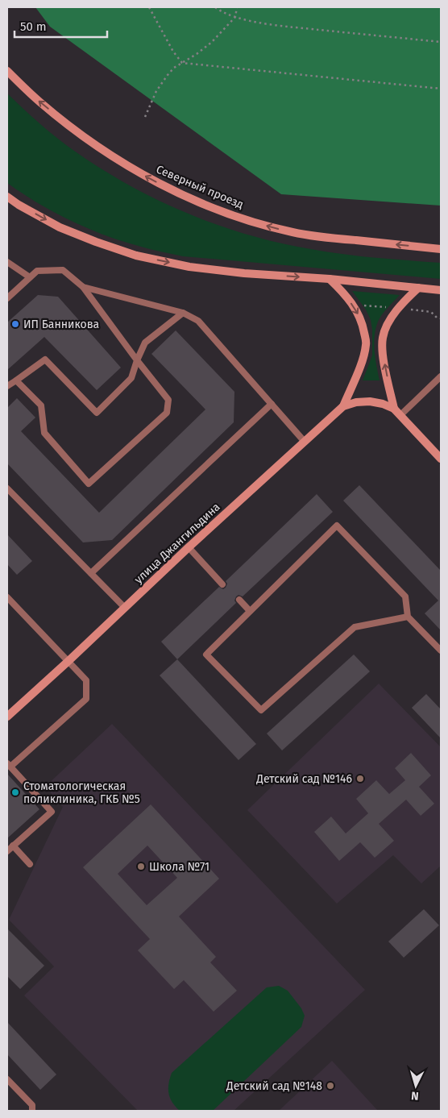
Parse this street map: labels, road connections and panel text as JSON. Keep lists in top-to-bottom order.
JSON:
{
  "streets": {
    "main road": ["Северный проезд", "улица Джангильдина"]
  },
  "places": [
    "ИП Банникова",
    "Детский сад №146",
    "Стоматологическая поликлиника, ГКБ №5",
    "Школа №71",
    "Детский сад №148"
  ],
  "scale_bar": "50 m",
  "north": "bottom"
}
